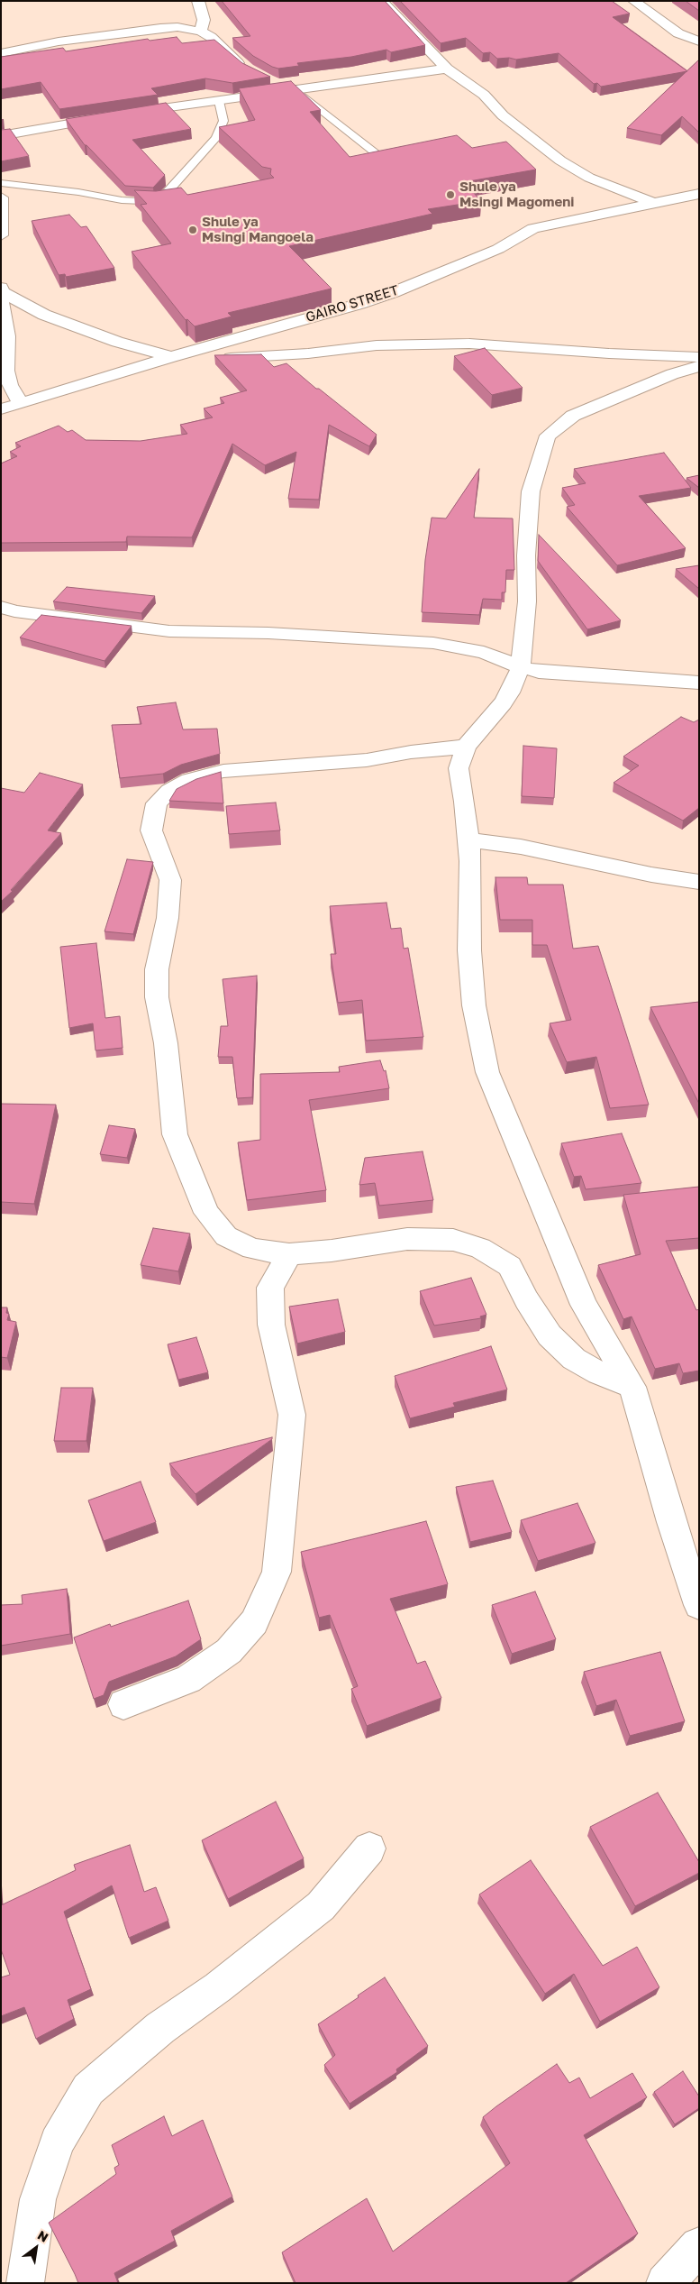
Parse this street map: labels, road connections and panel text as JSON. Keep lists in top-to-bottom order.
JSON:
{
  "streets": {
    "street": ["GAIRO STREET"]
  },
  "places": ["Shule ya Msingi Magomeni", "Shule ya Msingi Mangoela"],
  "north": "top right"
}
